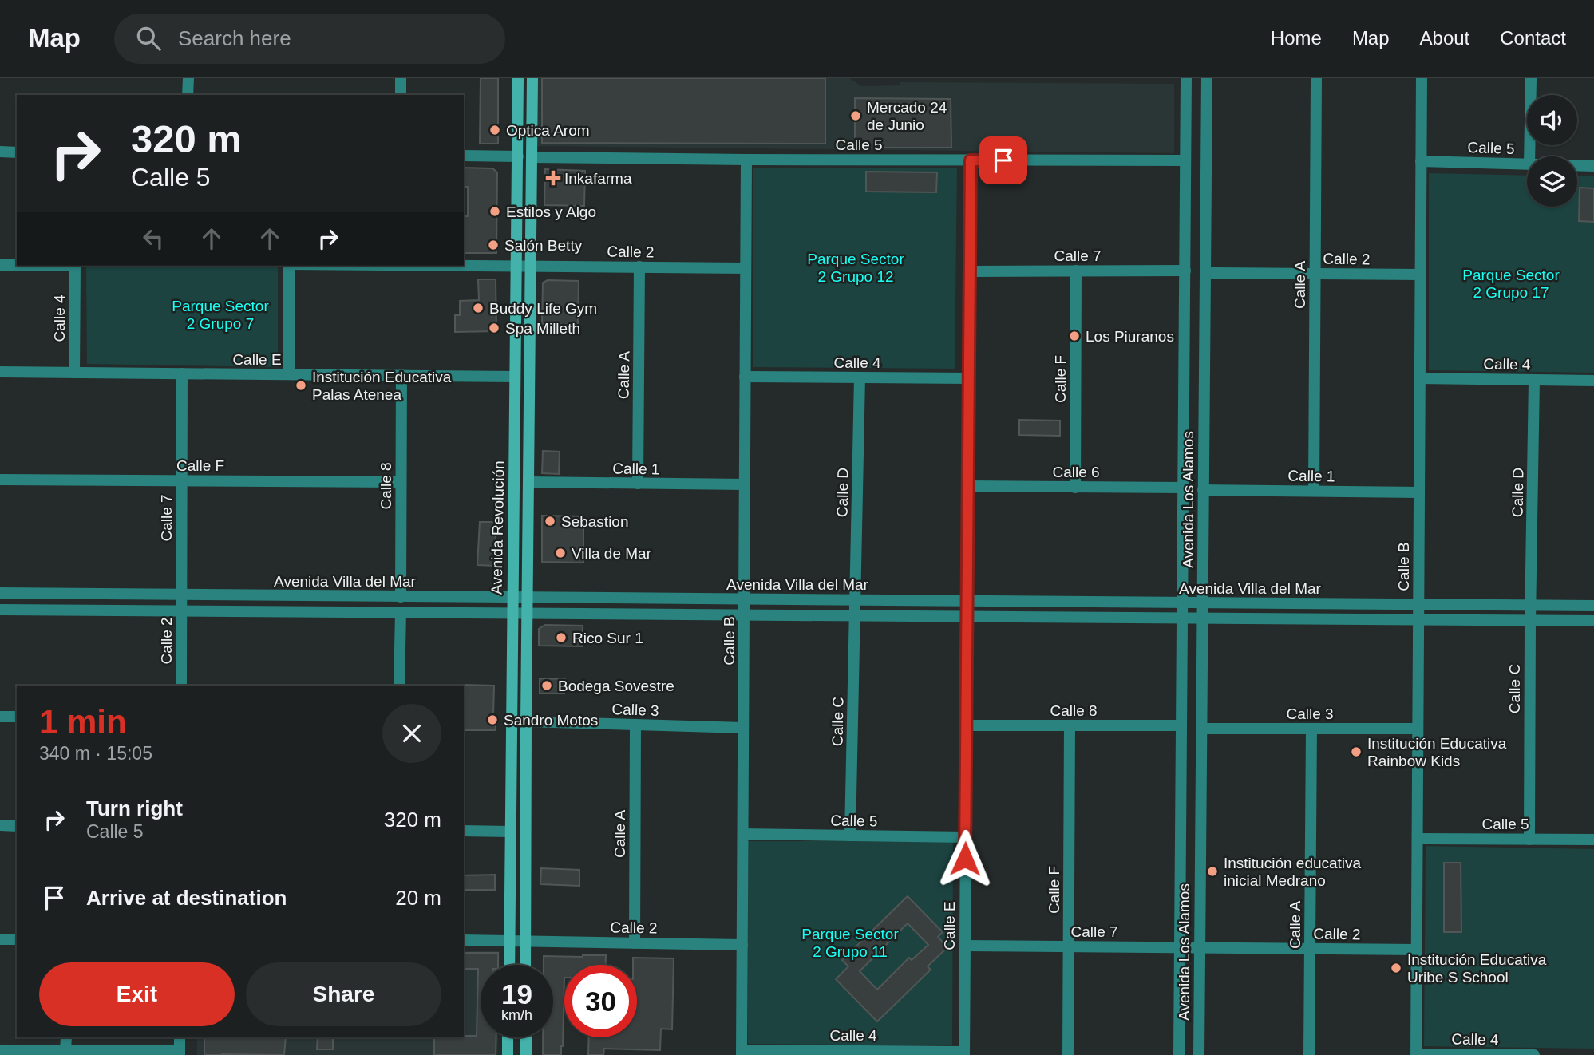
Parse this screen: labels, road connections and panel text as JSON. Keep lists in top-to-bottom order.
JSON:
{
  "streets": {
    "main road": ["Avenida Revolución"],
    "street": [
      "Calle 5",
      "Calle 2",
      "Calle 7",
      "Calle A",
      "Calle 4",
      "Calle E",
      "Calle F",
      "Calle 1",
      "Calle 6",
      "Calle 8",
      "Calle D",
      "Avenida Los Alamos",
      "Calle B",
      "Avenida Villa del Mar",
      "Calle C",
      "Calle 3"
    ]
  },
  "crossings": [
    ["Calle 5", "Calle E"],
    ["Calle 5", "Avenida Los Alamos"],
    ["Calle 5", "Avenida Revolución"],
    ["Calle 5", "Calle B"],
    ["Calle 5", "Calle C"],
    ["Calle 2", "Calle 7"],
    ["Calle 2", "Calle A"],
    ["Calle 2", "Avenida Los Alamos"],
    ["Calle 2", "Avenida Revolución"],
    ["Calle 2", "Calle B"],
    ["Calle 2", "Avenida Villa del Mar"],
    ["Calle 7", "Calle E"],
    ["Calle 7", "Calle F"],
    ["Calle 7", "Avenida Los Alamos"],
    ["Calle 7", "Avenida Villa del Mar"],
    ["Calle A", "Calle 1"],
    ["Calle A", "Calle 3"],
    ["Calle 4", "Calle E"],
    ["Calle 4", "Calle D"],
    ["Calle 4", "Calle B"],
    ["Calle E", "Calle 6"],
    ["Calle E", "Calle 8"],
    ["Calle E", "Avenida Revolución"],
    ["Calle E", "Avenida Villa del Mar"],
    ["Calle F", "Calle 6"],
    ["Calle F", "Calle 8"],
    ["Calle 1", "Avenida Los Alamos"],
    ["Calle 1", "Avenida Revolución"],
    ["Calle 1", "Calle B"],
    ["Calle 6", "Avenida Los Alamos"],
    ["Calle 8", "Avenida Los Alamos"],
    ["Calle 8", "Avenida Villa del Mar"],
    ["Calle D", "Avenida Villa del Mar"],
    ["Calle D", "Calle C"],
    ["Avenida Los Alamos", "Avenida Villa del Mar"],
    ["Avenida Los Alamos", "Calle 3"],
    ["Avenida Revolución", "Avenida Villa del Mar"],
    ["Avenida Revolución", "Calle 3"],
    ["Calle B", "Avenida Villa del Mar"],
    ["Calle B", "Calle 3"],
    ["Avenida Villa del Mar", "Calle C"]
  ],
  "parks": [
    "Parque Sector 2 Grupo 12",
    "Parque Sector 2 Grupo 17",
    "Parque Sector 2 Grupo 7",
    "Parque Sector 2 Grupo 11"
  ],
  "places": {
    "other": [
      "Mercado 24 de Junio",
      "Optica Arom",
      "Estilos y Algo",
      "Salón Betty",
      "Buddy Life Gym",
      "Spa Milleth",
      "Los Piuranos",
      "Institución Educativa Palas Atenea",
      "Sebastion",
      "Villa de Mar",
      "Rico Sur 1",
      "Bodega Sovestre",
      "Sandro Motos",
      "Institución Educativa Rainbow Kids",
      "Institución educativa inicial Medrano",
      "Institución Educativa Uribe S School"
    ],
    "health": ["Inkafarma"]
  },
  "page": {
    "header": "Map",
    "search": "Search here",
    "nav": [
      "Home",
      "Map",
      "About",
      "Contact"
    ],
    "turn": ["320 m", "Calle 5"],
    "heading": ["1 min", "340 m · 15:05"],
    "list": [
      {
        "name": "Turn right",
        "note": "Calle 5",
        "value": "320 m"
      },
      {
        "name": "Arrive at destination",
        "value": "20 m"
      }
    ],
    "buttons": ["Exit", "Share"],
    "speed": "19 km/h",
    "limit": "30"
  }
}
